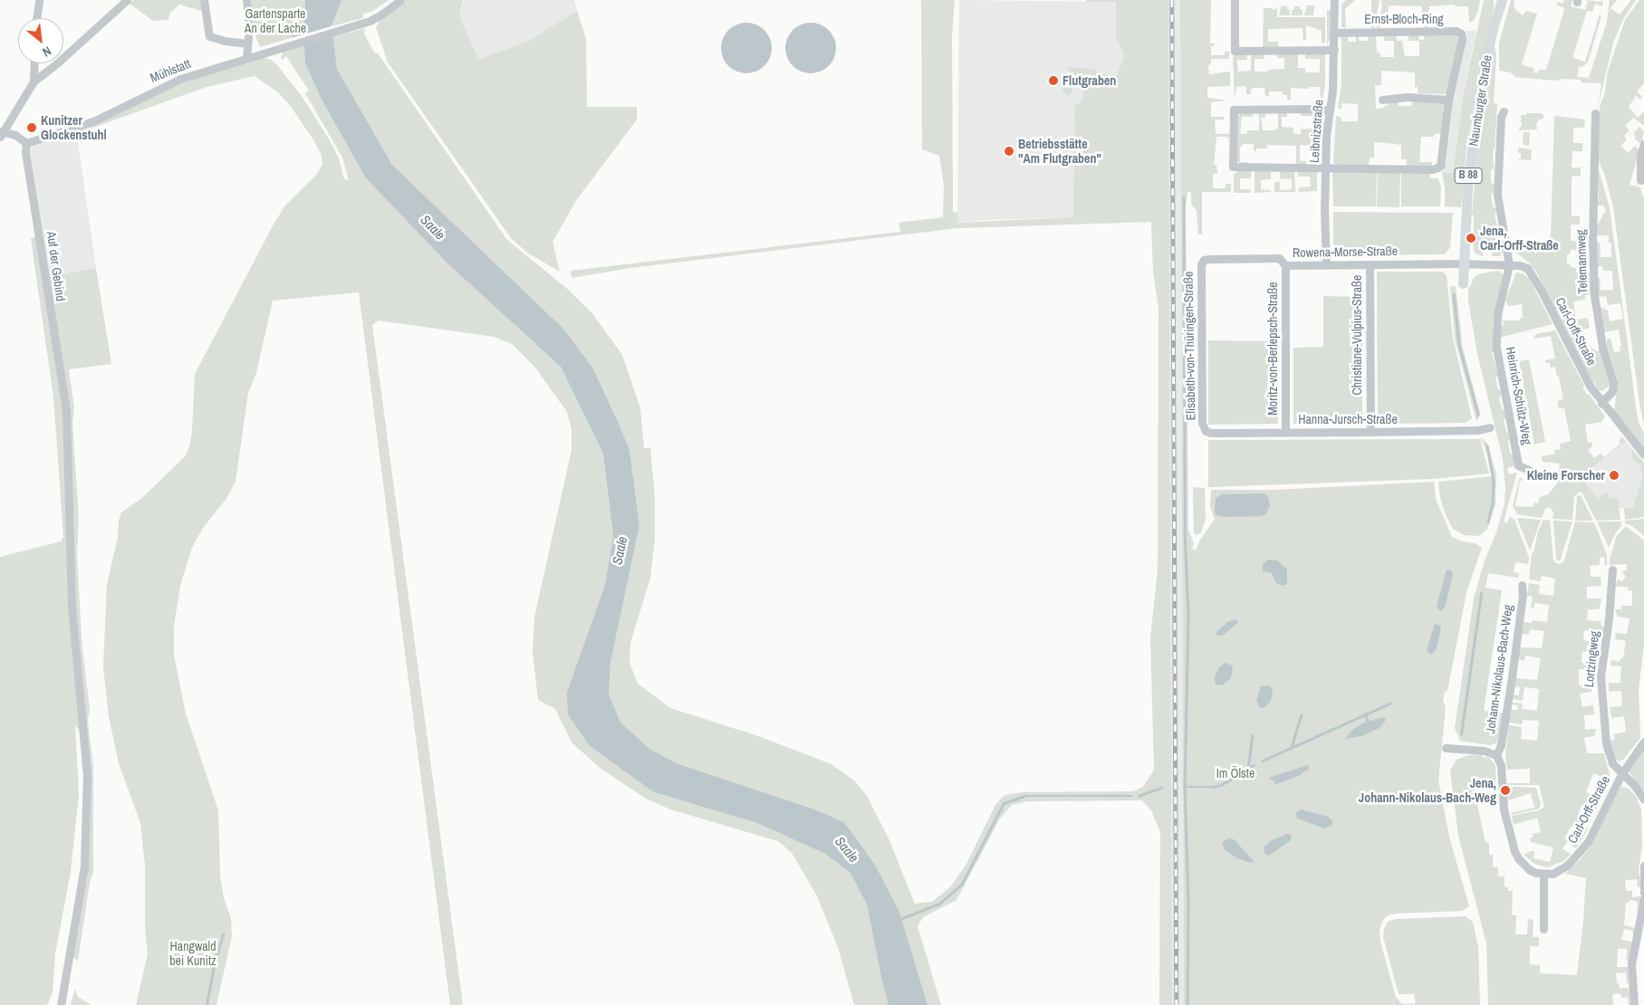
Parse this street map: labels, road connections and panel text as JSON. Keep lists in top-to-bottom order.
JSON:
{
  "streets": {
    "main road": ["Naumburger Straße", "B 88"],
    "street": [
      "Ernst-Bloch-Ring",
      "Mühlstatt",
      "Leibnizstraße",
      "Rowena-Morse-Straße",
      "Telemannweg",
      "Auf der Gebind",
      "Carl-Orff-Straße",
      "Christiane-Vulpius-Straße",
      "Elisabeth-von-Thüringen-Straße",
      "Moritz-von-Berlepsch-Straße",
      "Heinrich-Schütz-Weg",
      "Hanna-Jursch-Straße",
      "Lortzingweg",
      "Johann-Nikolaus-Bach-Weg"
    ]
  },
  "crossings": [
    ["Ernst-Bloch-Ring", "Leibnizstraße"],
    ["Mühlstatt", "Auf der Gebind"],
    ["Naumburger Straße", "Rowena-Morse-Straße"],
    ["Naumburger Straße", "Carl-Orff-Straße"],
    ["Leibnizstraße", "Rowena-Morse-Straße"],
    ["Rowena-Morse-Straße", "Carl-Orff-Straße"],
    ["Rowena-Morse-Straße", "Christiane-Vulpius-Straße"],
    ["Rowena-Morse-Straße", "Elisabeth-von-Thüringen-Straße"],
    ["Rowena-Morse-Straße", "Moritz-von-Berlepsch-Straße"],
    ["Telemannweg", "Carl-Orff-Straße"],
    ["Carl-Orff-Straße", "Heinrich-Schütz-Weg"],
    ["Carl-Orff-Straße", "Lortzingweg"],
    ["Christiane-Vulpius-Straße", "Hanna-Jursch-Straße"],
    ["Elisabeth-von-Thüringen-Straße", "Hanna-Jursch-Straße"],
    ["Moritz-von-Berlepsch-Straße", "Hanna-Jursch-Straße"]
  ],
  "water": ["Saale"],
  "parks": ["Gartensparte An der Lache", "Im Ölste", "Hangwald bei Kunitz"],
  "places": [
    "Flutgraben",
    "Kunitzer Glockenstuhl",
    "Betriebsstätte \"Am Flutgraben\"",
    "Jena, Carl-Orff-Straße",
    "Kleine Forscher",
    "Jena, Johann-Nikolaus-Bach-Weg"
  ],
  "north": "bottom right"
}
